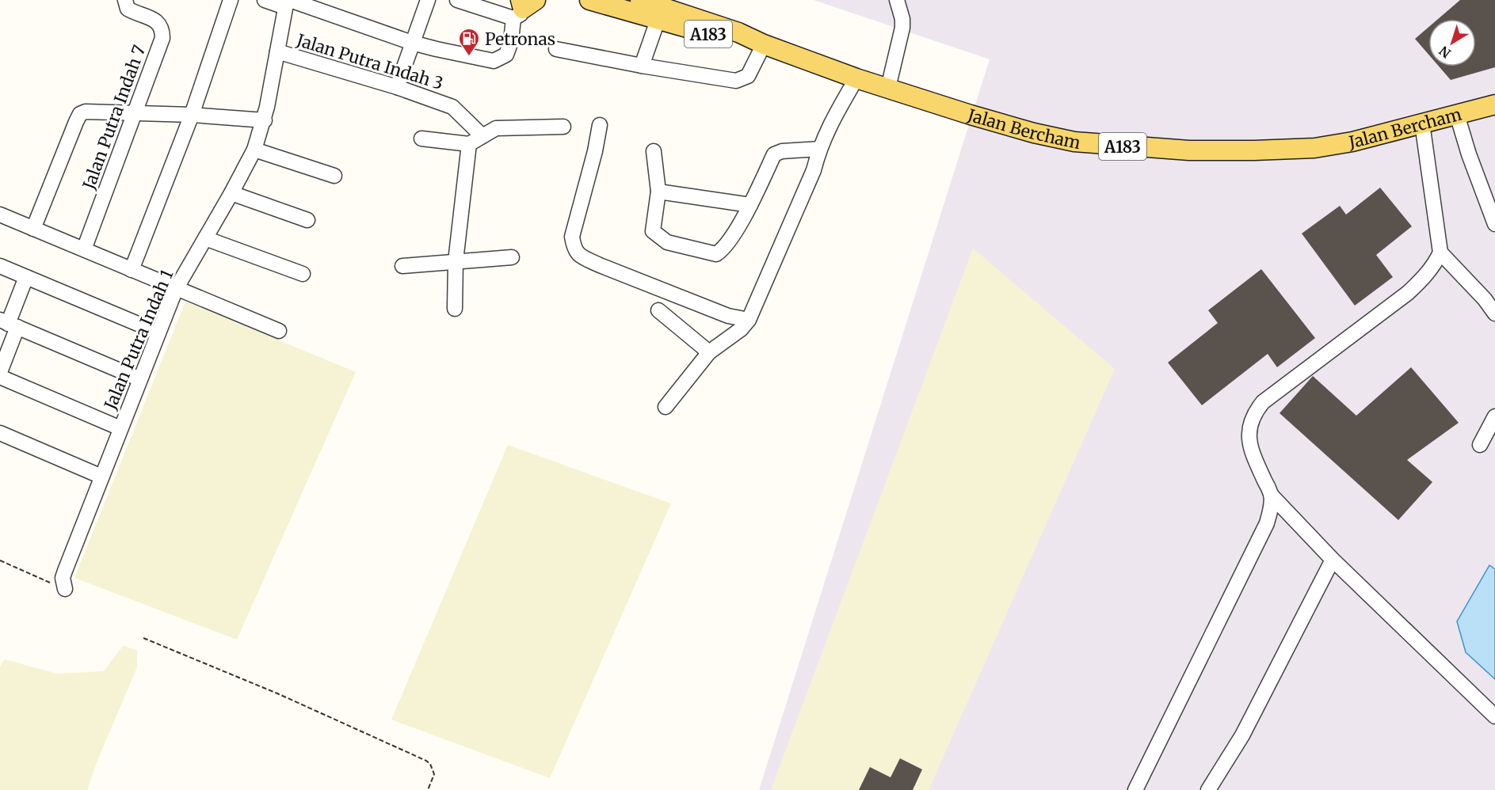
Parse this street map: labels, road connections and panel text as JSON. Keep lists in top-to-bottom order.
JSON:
{
  "streets": {
    "main road": ["A183", "Jalan Bercham"],
    "street": ["Jalan Putra Indah 3", "Jalan Putra Indah 7", "Jalan Putra Indah 1"]
  },
  "crossings": [
    ["Jalan Putra Indah 3", "Jalan Putra Indah 1"]
  ],
  "places": {
    "fuel station": ["Petronas"]
  },
  "north": "bottom left"
}
